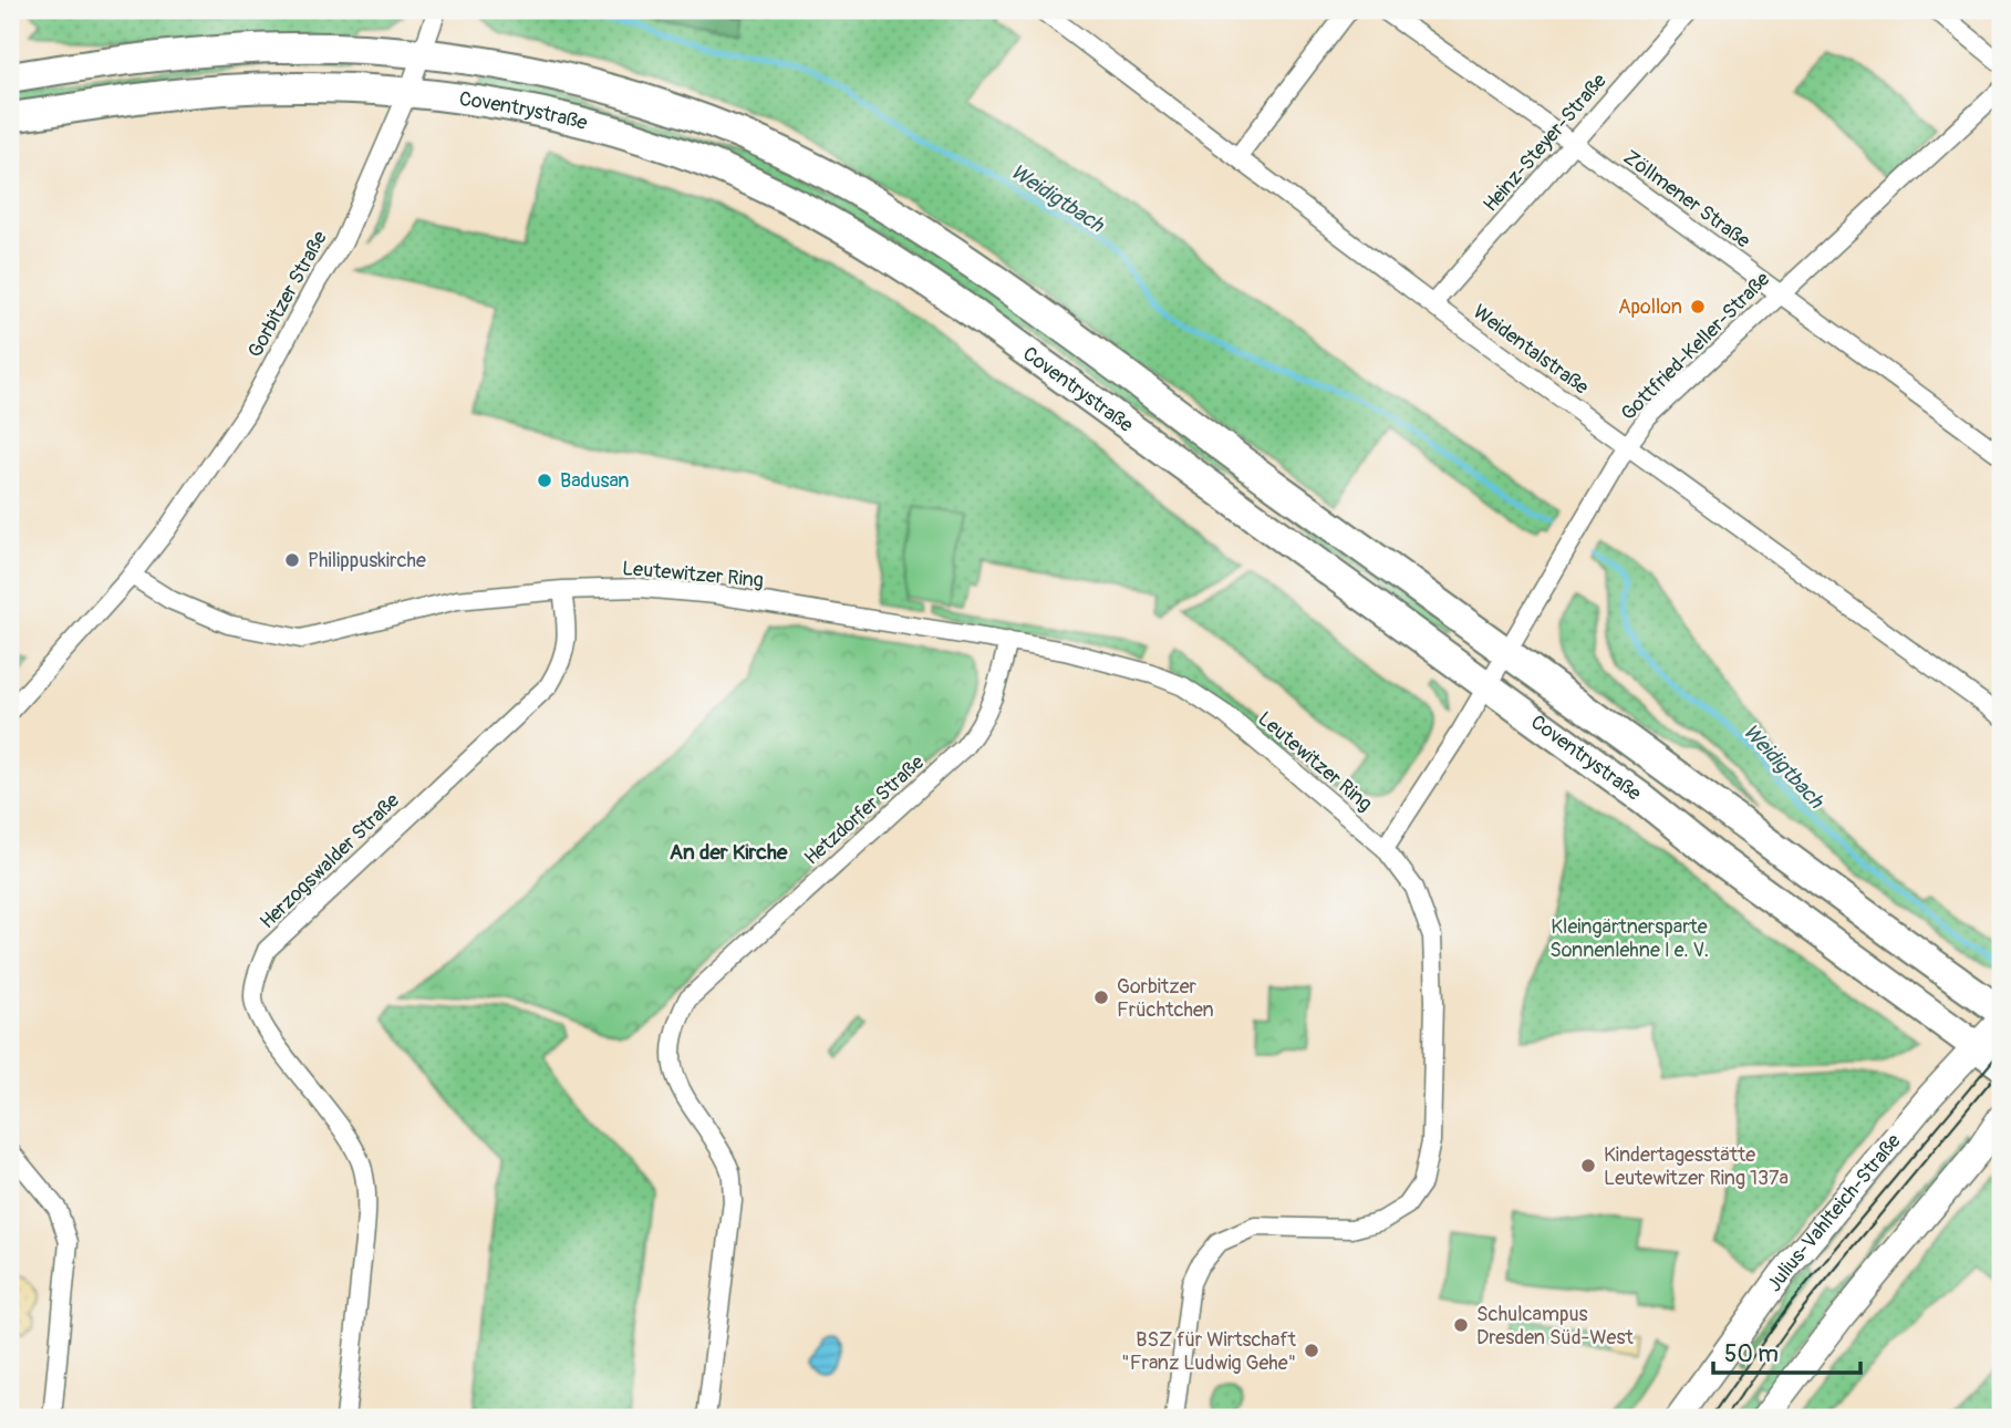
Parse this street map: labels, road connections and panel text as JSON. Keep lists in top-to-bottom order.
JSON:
{
  "streets": {
    "main road": ["Coventrystraße", "Julius-Vahlteich-Straße"],
    "street": [
      "Heinz-Steyer-Straße",
      "Zöllmener Straße",
      "Gorbitzer Straße",
      "Gottfried-Keller-Straße",
      "Weidentalstraße",
      "Leutewitzer Ring",
      "Hetzdorfer Straße",
      "Herzogswalder Straße"
    ]
  },
  "crossings": [
    ["Coventrystraße", "Gorbitzer Straße"],
    ["Coventrystraße", "Gottfried-Keller-Straße"],
    ["Coventrystraße", "Julius-Vahlteich-Straße"],
    ["Heinz-Steyer-Straße", "Zöllmener Straße"],
    ["Heinz-Steyer-Straße", "Weidentalstraße"],
    ["Zöllmener Straße", "Gottfried-Keller-Straße"],
    ["Gorbitzer Straße", "Leutewitzer Ring"],
    ["Gottfried-Keller-Straße", "Weidentalstraße"],
    ["Leutewitzer Ring", "Hetzdorfer Straße"],
    ["Leutewitzer Ring", "Herzogswalder Straße"]
  ],
  "districts": ["An der Kirche"],
  "water": ["Weidigtbach"],
  "parks": ["Kleingärtnersparte Sonnenlehne I e. V."],
  "places": [
    "Apollon",
    "Badusan",
    "Philippuskirche",
    "Gorbitzer Früchtchen",
    "Kindertagesstätte Leutewitzer Ring 137a",
    "Schulcampus Dresden Süd-West",
    "BSZ für Wirtschaft \"Franz Ludwig Gehe\""
  ],
  "scale_bar": "50 m"
}
